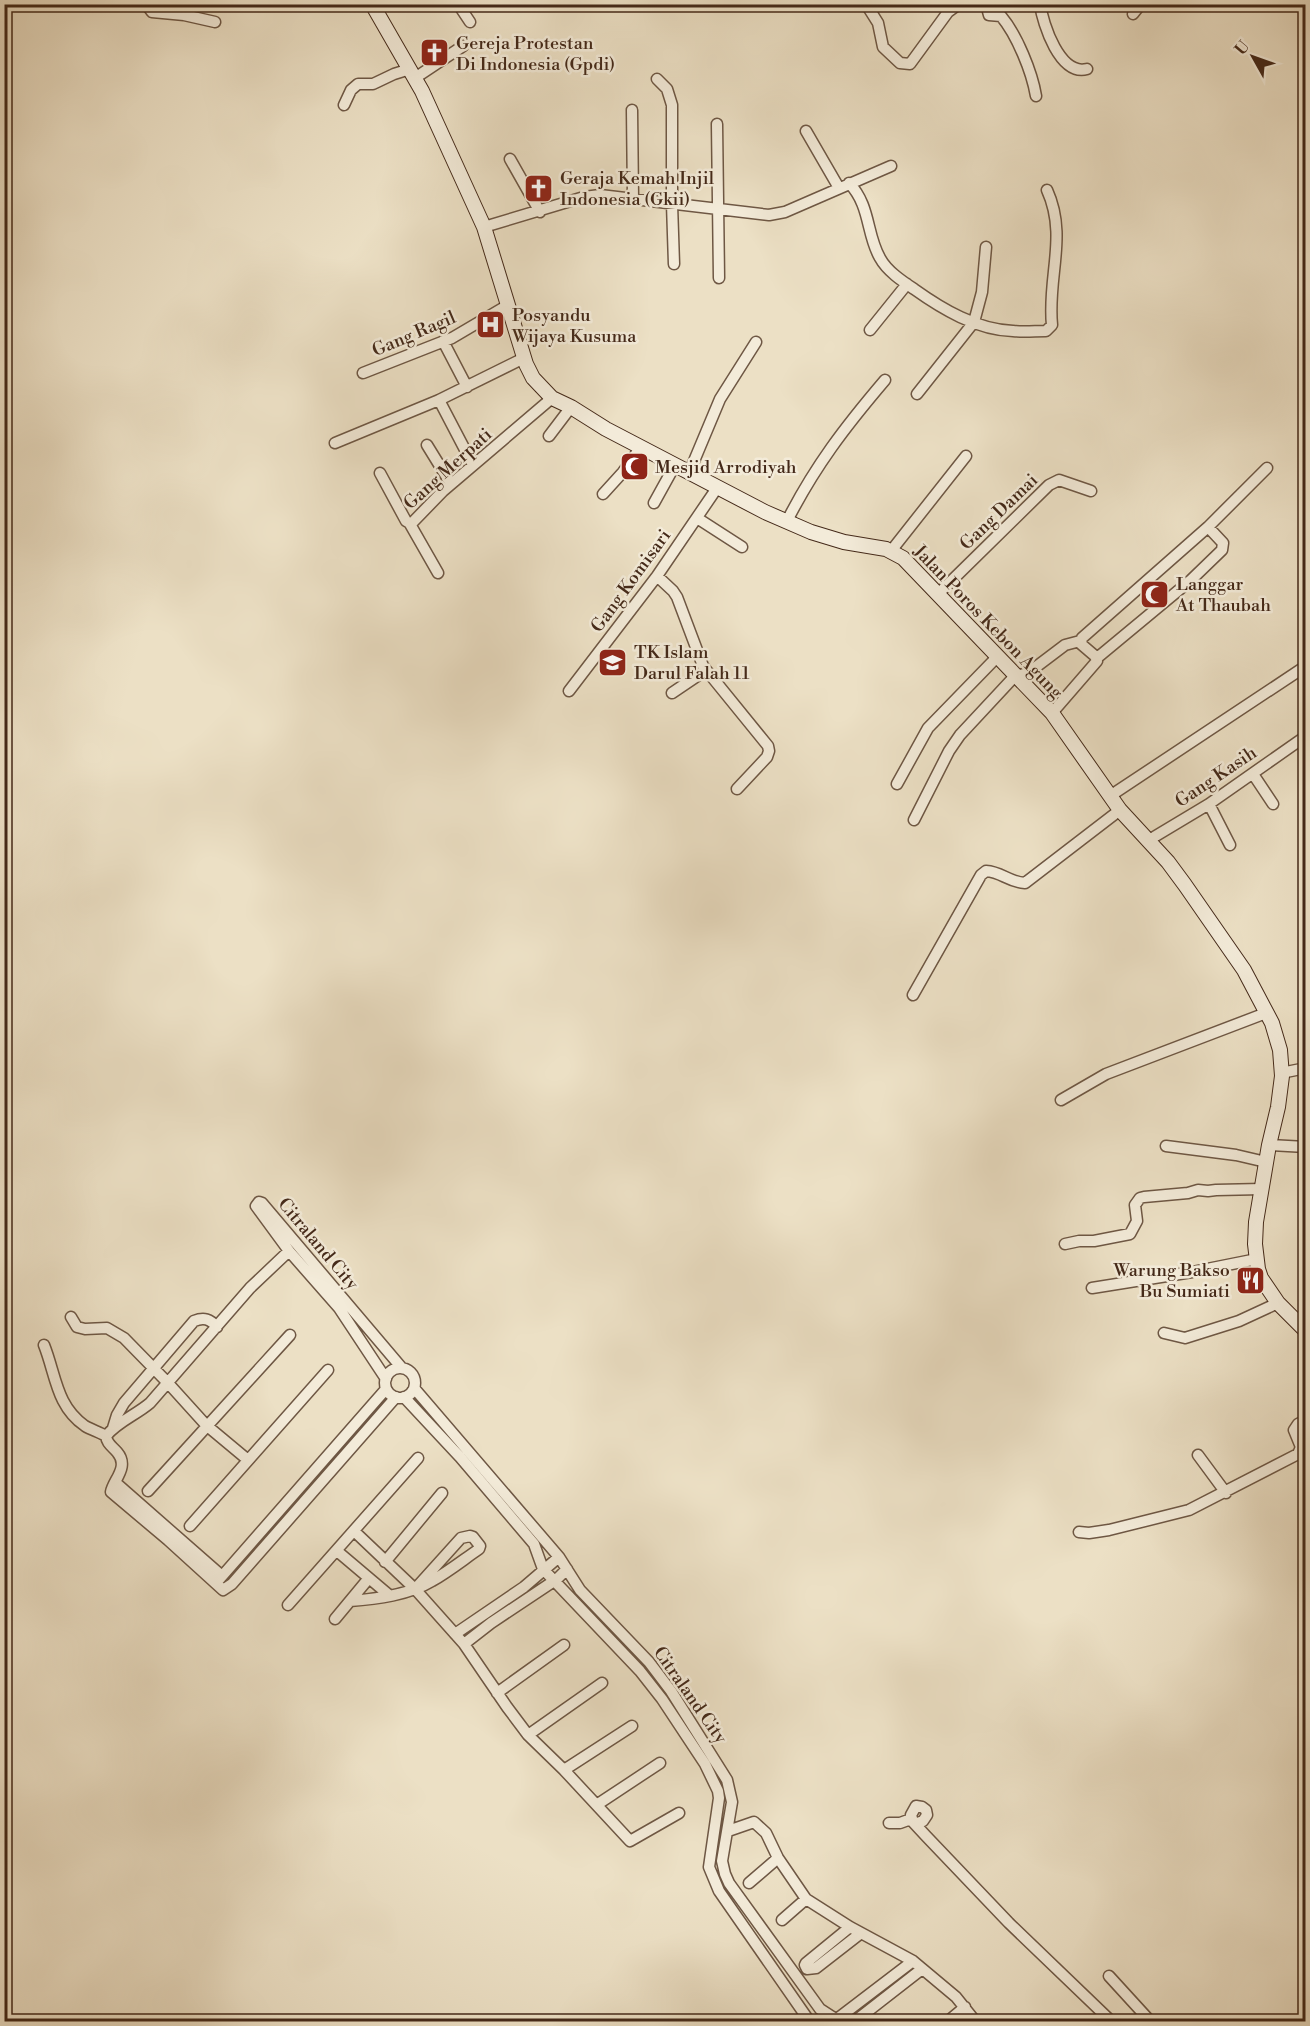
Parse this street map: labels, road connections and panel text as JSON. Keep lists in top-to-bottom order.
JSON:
{
  "streets": {
    "main road": ["Jalan Poros Kebon Agung"],
    "street": [
      "Gang Ragil",
      "Gang Merpati",
      "Gang Damai",
      "Gang Komisari",
      "Gang Kasih",
      "Citraland City"
    ]
  },
  "crossings": [
    ["Gang Ragil", "Jalan Poros Kebon Agung"],
    ["Gang Merpati", "Jalan Poros Kebon Agung"],
    ["Gang Damai", "Jalan Poros Kebon Agung"],
    ["Gang Komisari", "Jalan Poros Kebon Agung"],
    ["Jalan Poros Kebon Agung", "Gang Kasih"]
  ],
  "places": {
    "church": ["Gereja Protestan Di Indonesia (Gpdi)", "Geraja Kemah Injil Indonesia (Gkii)"],
    "hospital": ["Posyandu Wijaya Kusuma"],
    "mosque": ["Mesjid Arrodiyah", "Langgar At Thaubah"],
    "school or university": ["TK Islam Darul Falah 11"],
    "restaurant": ["Warung Bakso Bu Sumiati"]
  },
  "north": "top left"
}
